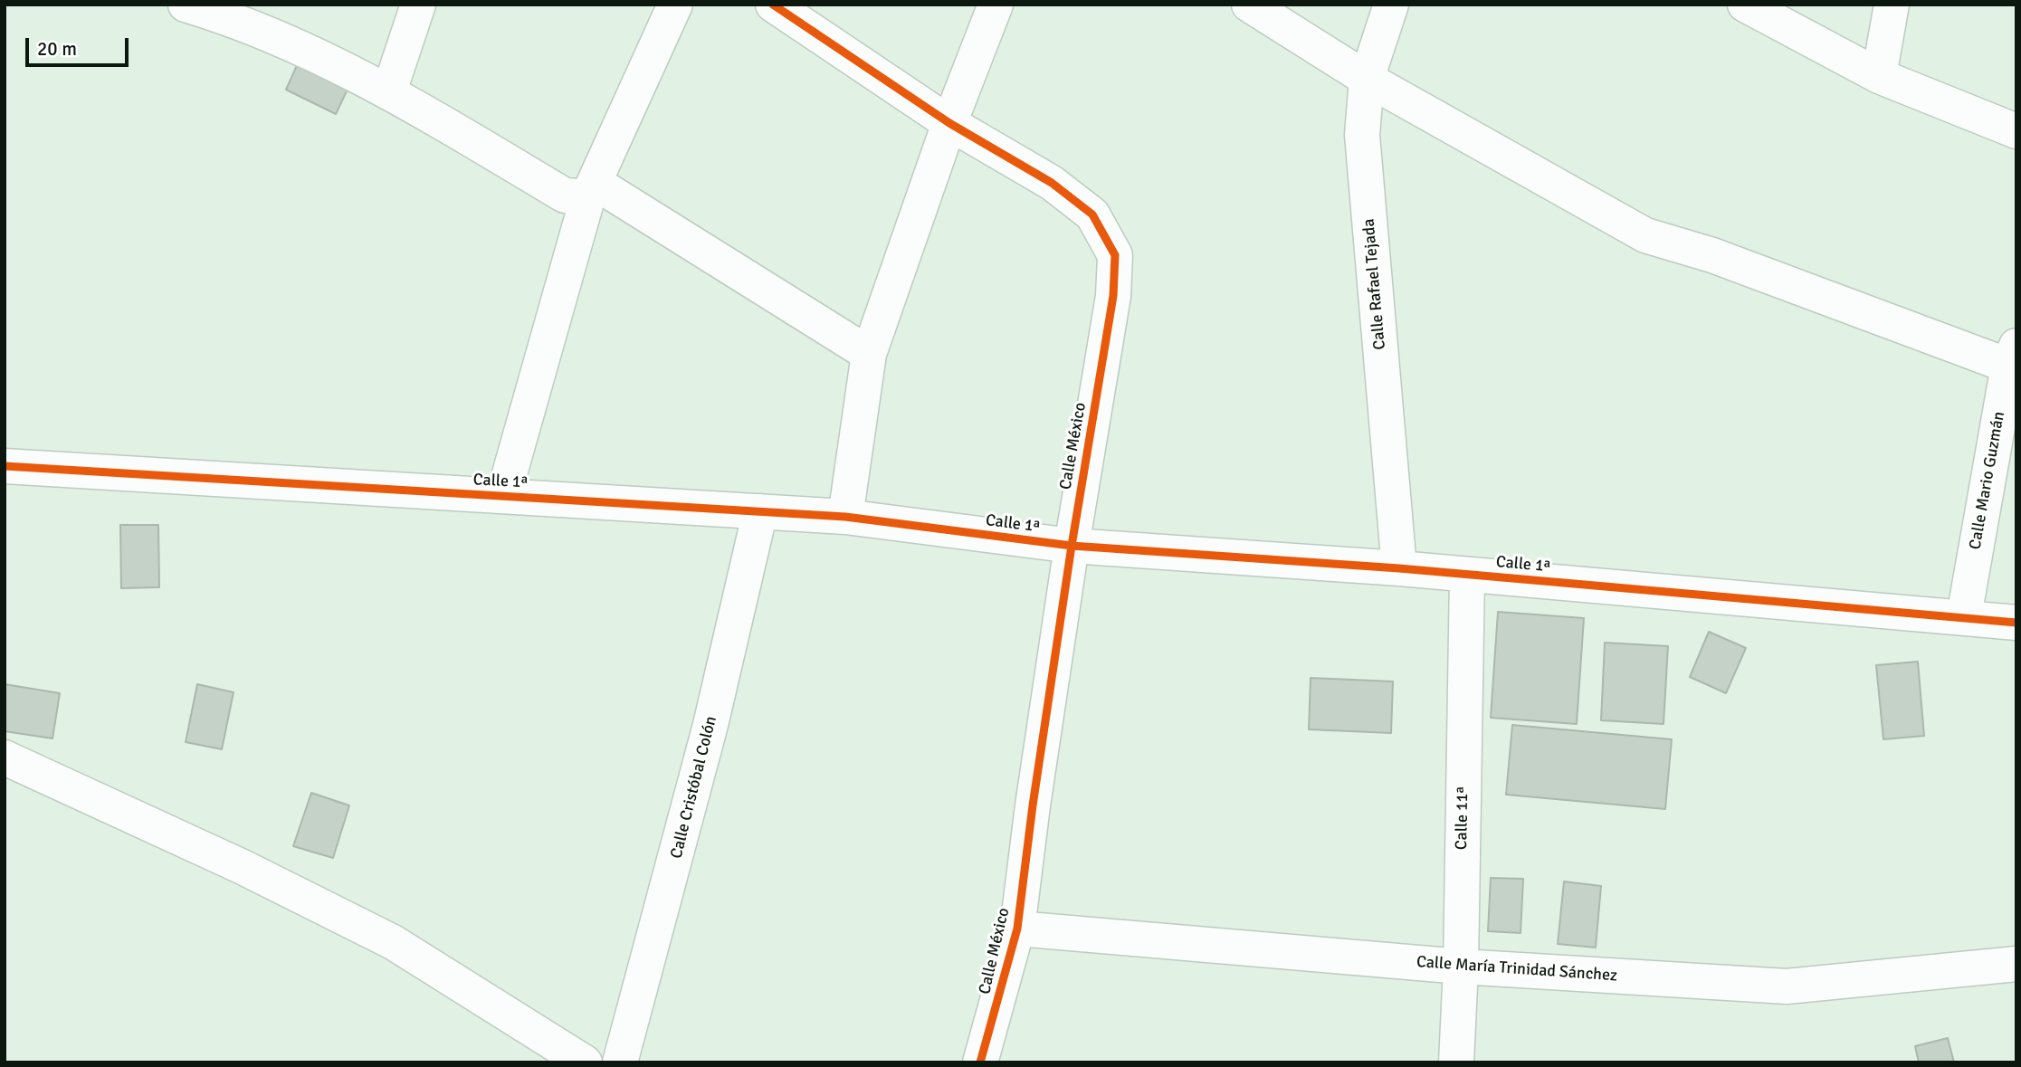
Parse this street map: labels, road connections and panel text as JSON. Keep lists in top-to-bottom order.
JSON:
{
  "streets": {
    "street": [
      "Calle Rafael Tejada",
      "Calle México",
      "Calle Mario Guzmán",
      "Calle 1ª",
      "Calle Cristóbal Colón",
      "Calle 11ª",
      "Calle María Trinidad Sánchez"
    ]
  },
  "crossings": [
    ["Calle Rafael Tejada", "Calle 1ª"],
    ["Calle México", "Calle 1ª"],
    ["Calle México", "Calle María Trinidad Sánchez"],
    ["Calle Mario Guzmán", "Calle 1ª"],
    ["Calle 1ª", "Calle Cristóbal Colón"],
    ["Calle 1ª", "Calle 11ª"],
    ["Calle 11ª", "Calle María Trinidad Sánchez"]
  ],
  "scale_bar": "20 m"
}
